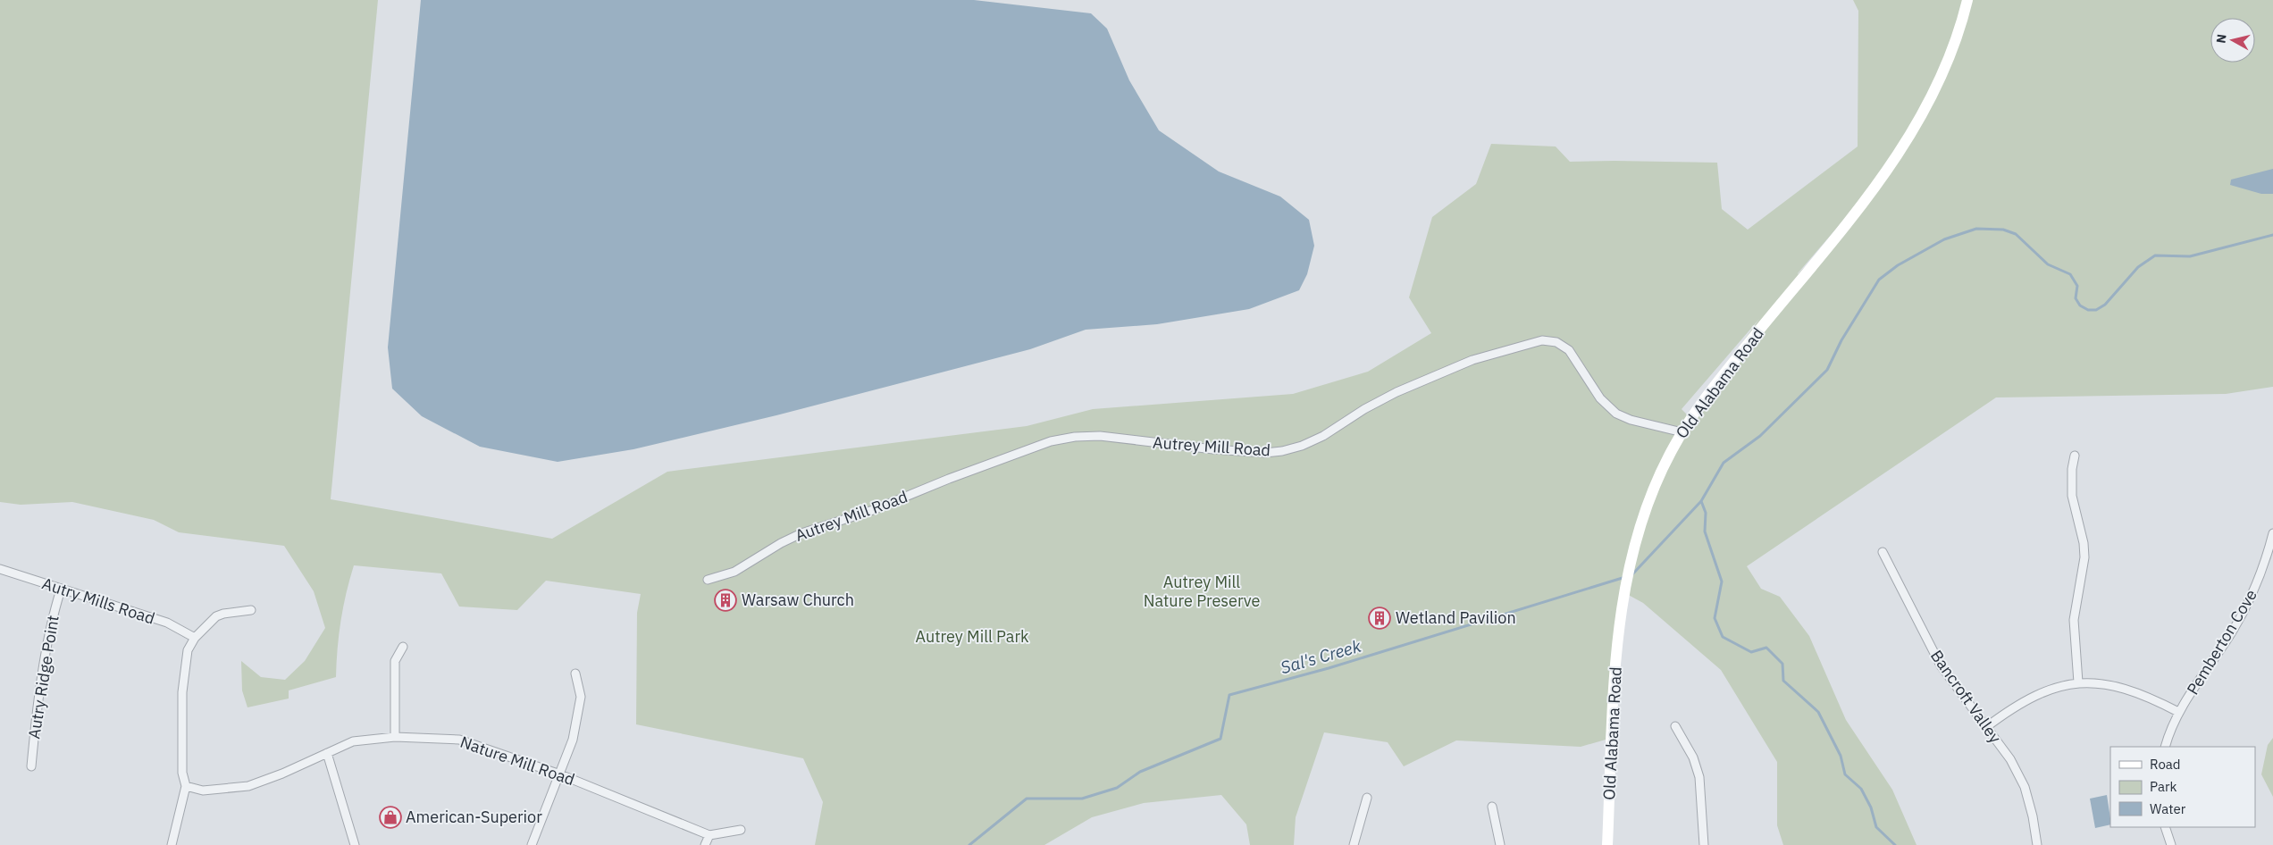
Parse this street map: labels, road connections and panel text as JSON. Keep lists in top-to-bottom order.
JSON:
{
  "streets": {
    "main road": ["Old Alabama Road"],
    "street": [
      "Autrey Mill Road",
      "Autry Mills Road",
      "Pemberton Cove",
      "Autry Ridge Point",
      "Bancroft Valley",
      "Nature Mill Road"
    ]
  },
  "crossings": [
    ["Old Alabama Road", "Autrey Mill Road"],
    ["Autry Mills Road", "Autry Ridge Point"]
  ],
  "water": ["Sal's Creek"],
  "parks": ["Autrey Mill Nature Preserve", "Autrey Mill Park"],
  "places": {
    "building": ["Warsaw Church", "Wetland Pavilion"],
    "shop": ["American-Superior"]
  },
  "legend": ["Road", "Park", "Water"],
  "north": "left"
}
